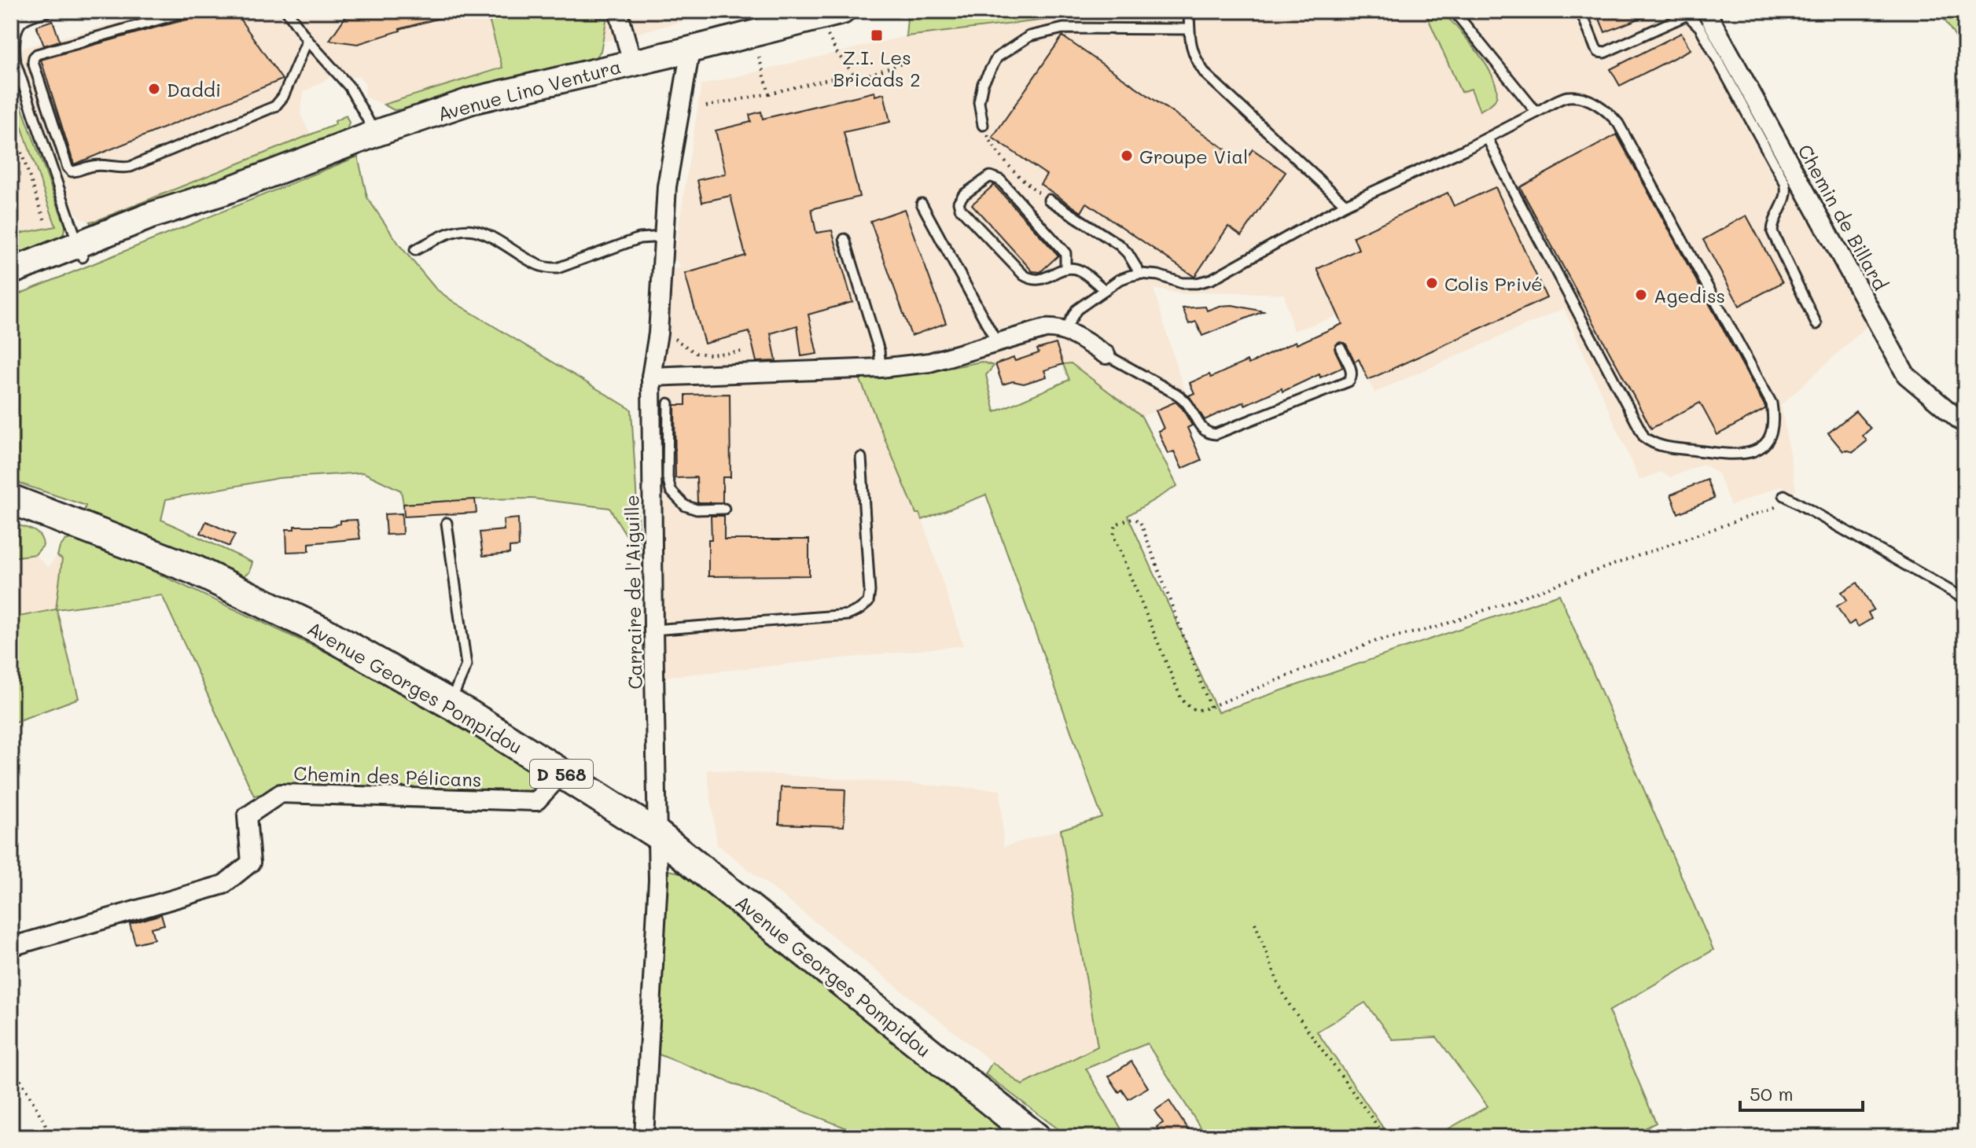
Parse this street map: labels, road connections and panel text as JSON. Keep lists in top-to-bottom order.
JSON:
{
  "streets": {
    "main road": ["Avenue Lino Ventura", "Avenue Georges Pompidou", "D 568"],
    "street": ["Chemin de Billard", "Carraire de l'Aiguille", "Chemin des Pélicans"]
  },
  "crossings": [
    ["Avenue Lino Ventura", "Carraire de l'Aiguille"],
    ["Carraire de l'Aiguille", "Avenue Georges Pompidou"],
    ["Avenue Georges Pompidou", "Chemin des Pélicans"]
  ],
  "places": {
    "transit": ["Z.I. Les Bricads 2"],
    "other": [
      "Daddi",
      "Groupe Vial",
      "Colis Privé",
      "Agediss"
    ]
  },
  "scale_bar": "50 m"
}
